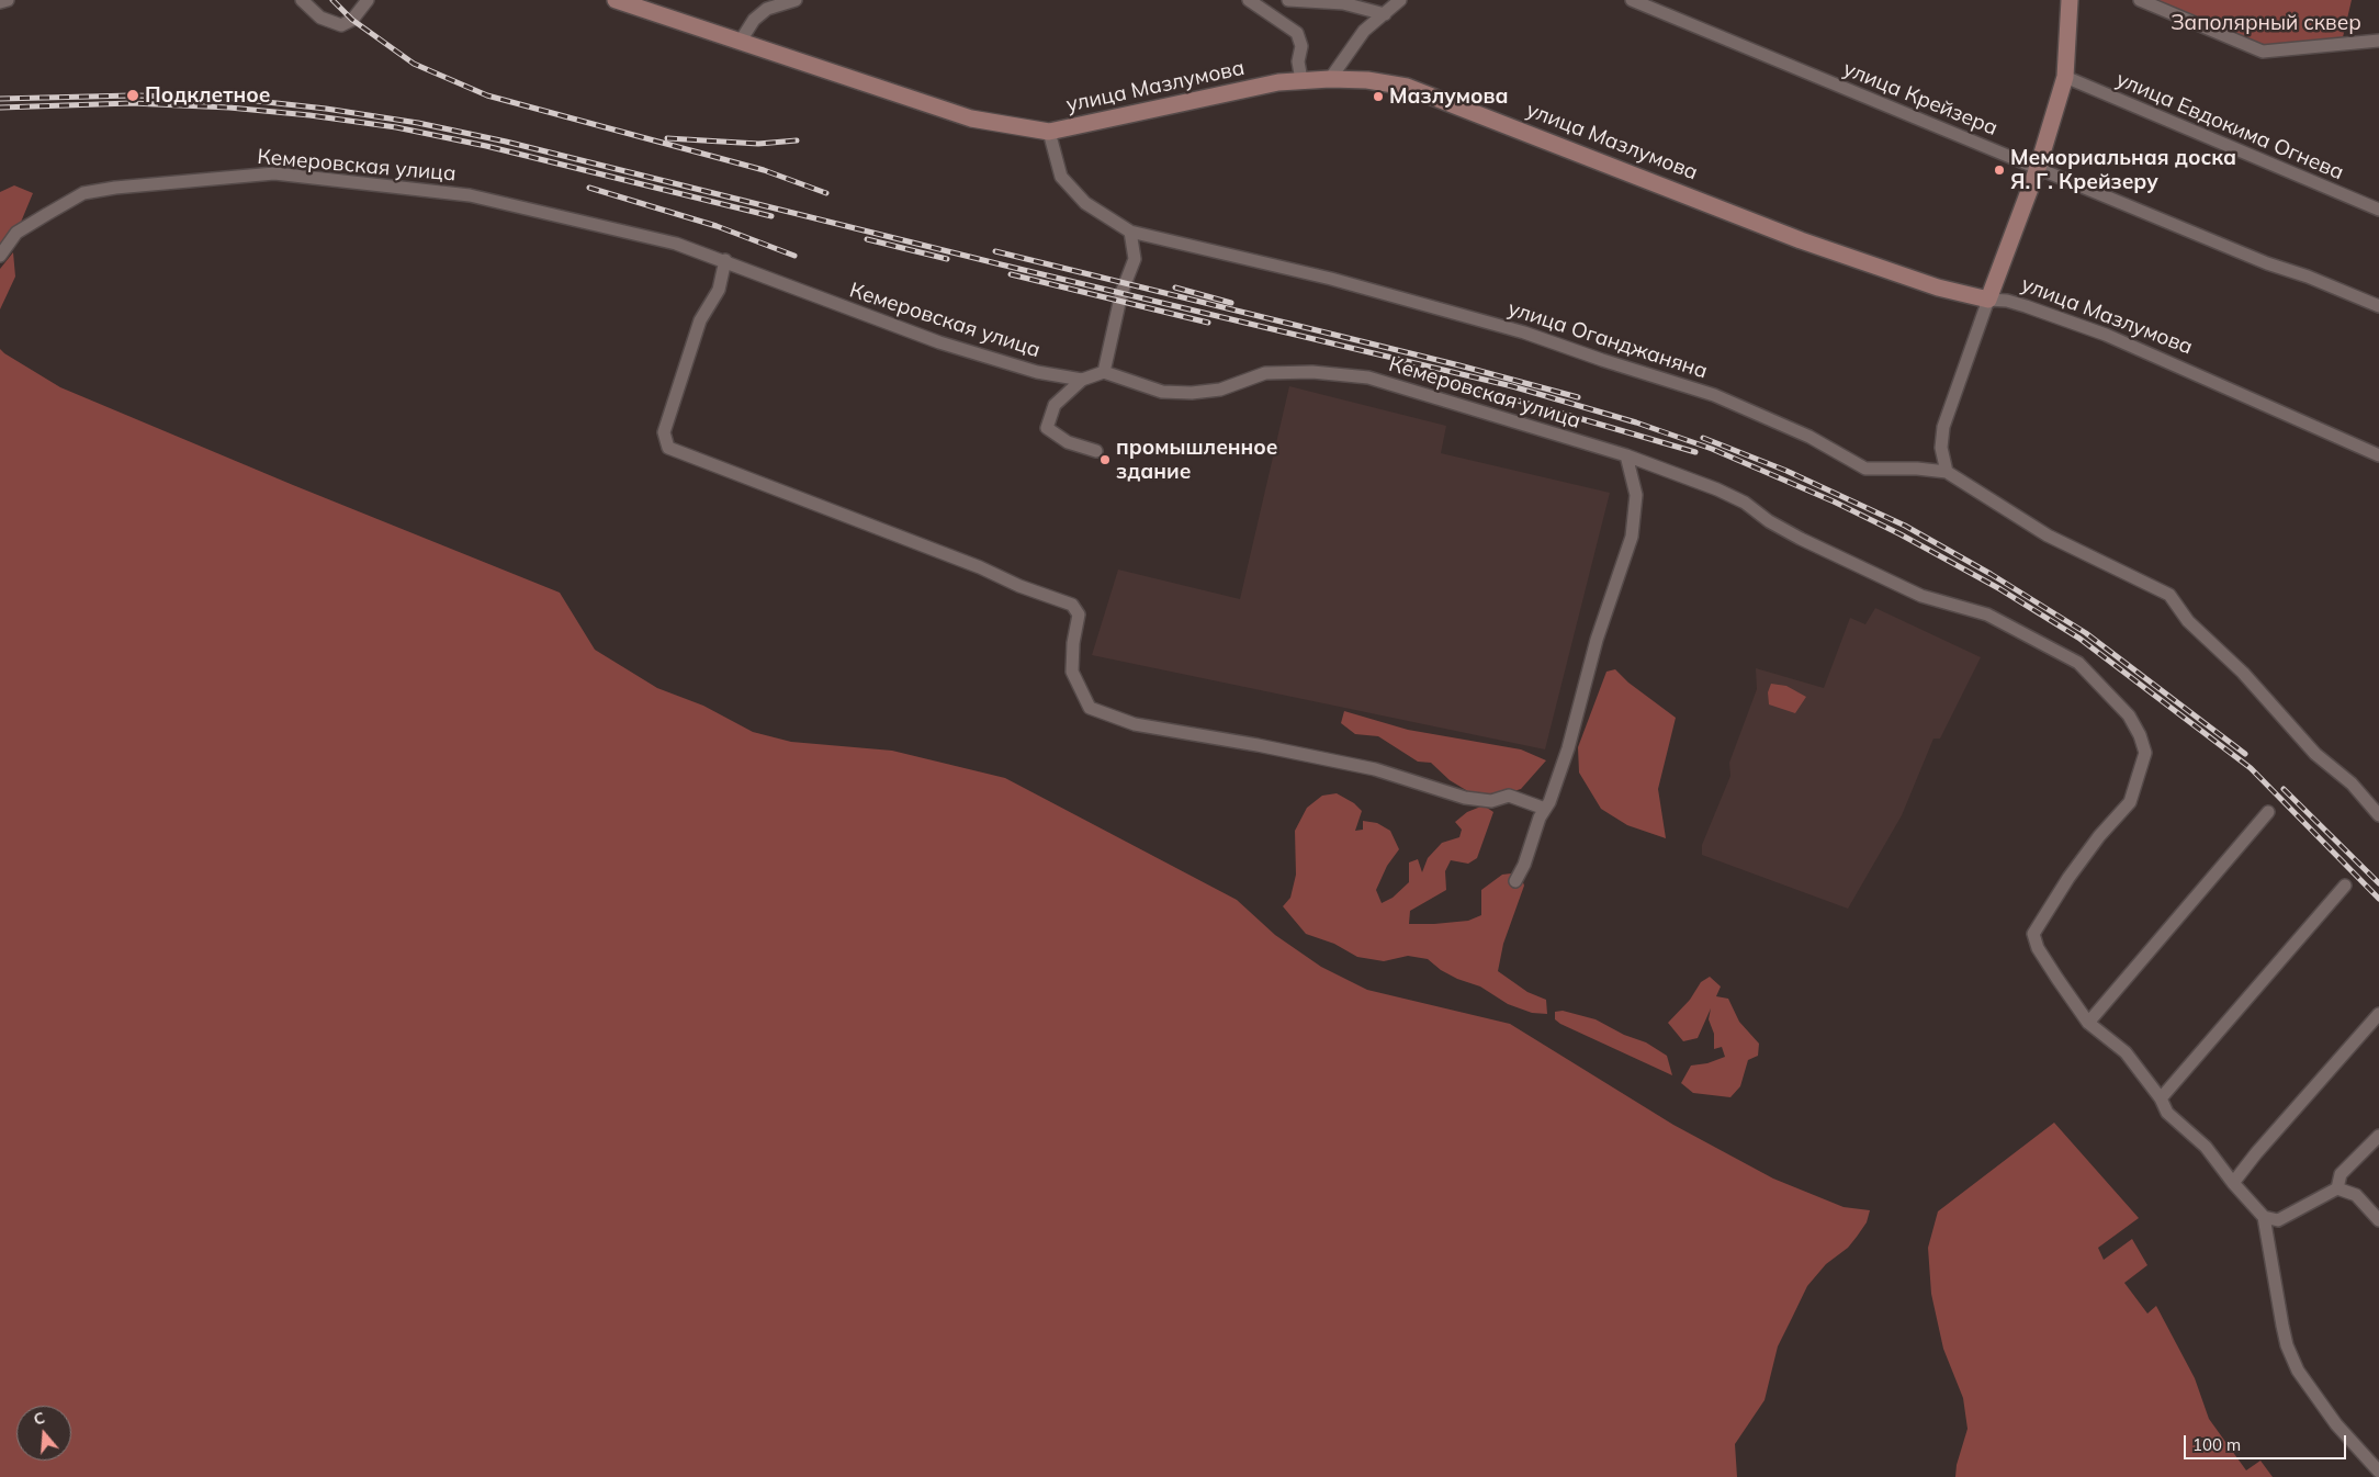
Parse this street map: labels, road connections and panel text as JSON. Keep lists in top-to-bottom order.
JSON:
{
  "streets": {
    "street": [
      "улица Мазлумова",
      "улица Крейзера",
      "улица Евдокима Огнева",
      "Кемеровская улица",
      "улица Оганджаняна"
    ]
  },
  "crossings": [
    ["улица Мазлумова", "улица Оганджаняна"]
  ],
  "parks": ["Заполярный сквер"],
  "places": [
    "Подклетное",
    "Мазлумова",
    "Мемориальная доска Я. Г. Крейзеру",
    "промышленное здание"
  ],
  "scale_bar": "100 m",
  "north": "top"
}
